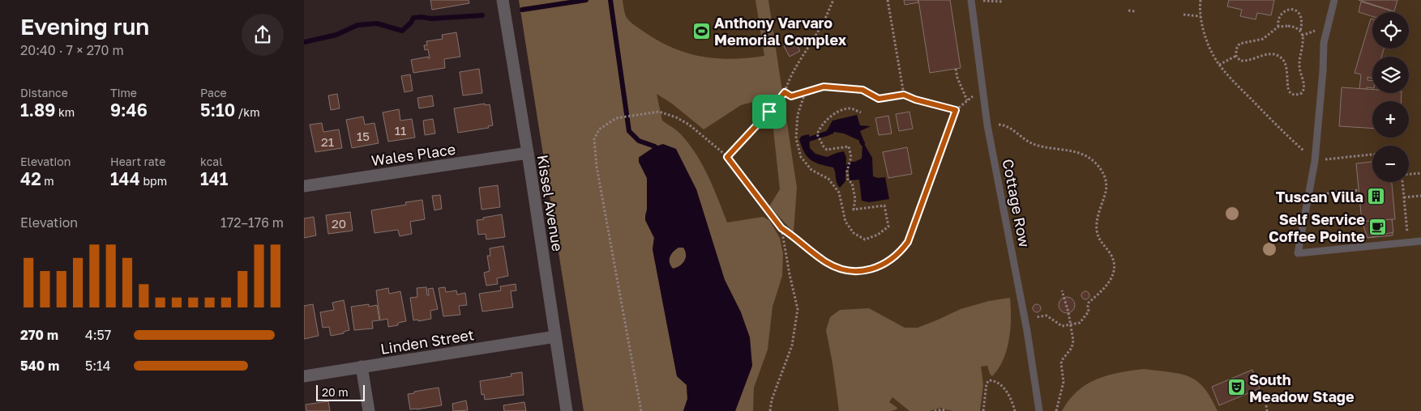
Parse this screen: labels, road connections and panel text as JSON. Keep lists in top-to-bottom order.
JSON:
{
  "streets": {
    "street": ["Wales Place", "Kissel Avenue", "Linden Street"],
    "lane": ["Cottage Row"]
  },
  "crossings": [
    ["Wales Place", "Kissel Avenue"],
    ["Kissel Avenue", "Linden Street"]
  ],
  "places": {
    "sports": ["Anthony Varvaro Memorial Complex"],
    "building": ["Tuscan Villa"],
    "cafe": ["Self Service Coffee Pointe"],
    "theatre": ["South Meadow Stage"]
  },
  "house_numbers": [
    "11",
    "15",
    "21",
    "20"
  ],
  "scale_bar": "20 m",
  "page": {
    "heading": ["Evening run", "20:40 · 7 × 270 m"],
    "map_buttons": ["+", "−"],
    "stats": [
      ["Distance", "1.89 km"],
      ["Time", "9:46"],
      ["Pace", "5:10 /km"],
      ["Elevation", "42 m"],
      ["Heart rate", "144 bpm"],
      ["kcal", "141"]
    ],
    "chart": ["Elevation", "172–176 m"],
    "list": [
      {
        "name": "270 m",
        "note": "4:57"
      },
      {
        "name": "540 m",
        "note": "5:14"
      }
    ],
    "scale": "20 m"
  }
}
